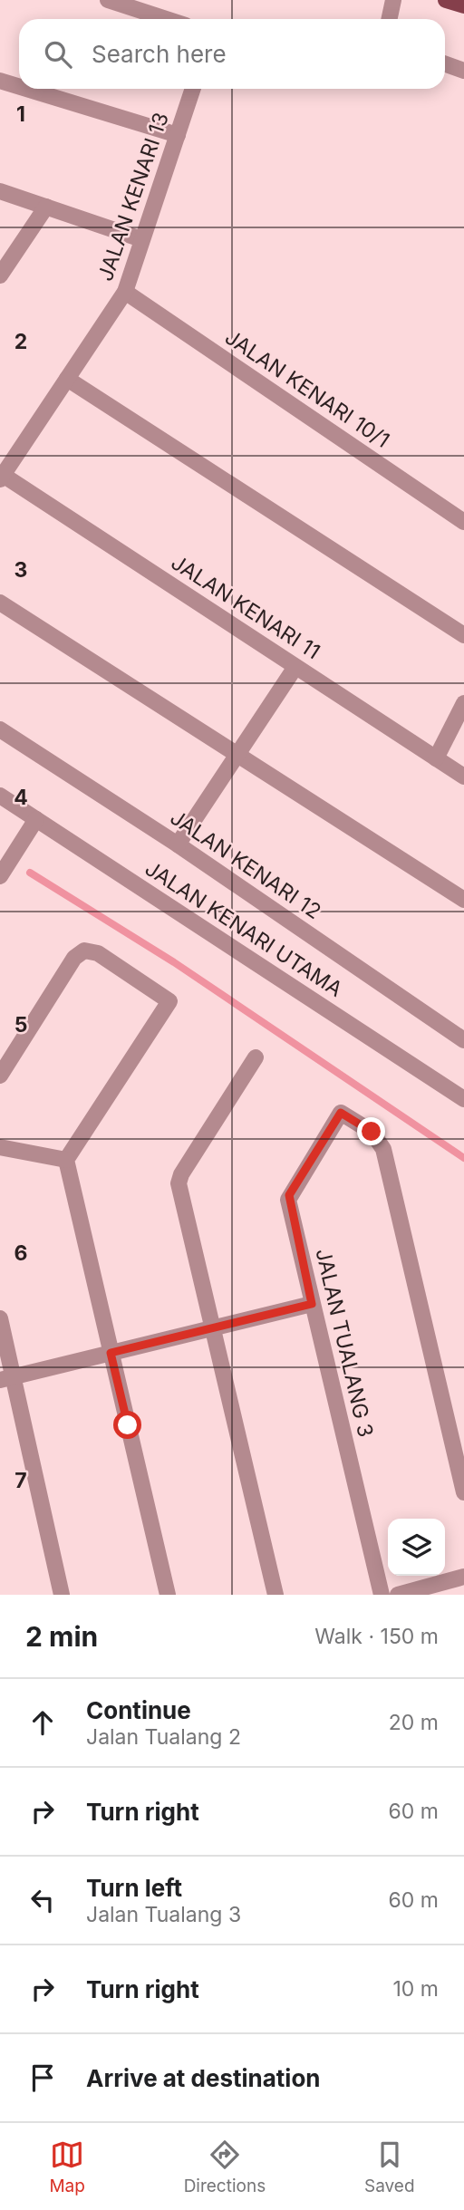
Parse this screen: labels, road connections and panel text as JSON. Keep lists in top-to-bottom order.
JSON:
{
  "streets": {
    "street": [
      "JALAN KENARI 13",
      "JALAN KENARI 10/1",
      "JALAN KENARI 11",
      "JALAN KENARI 12",
      "JALAN KENARI UTAMA",
      "JALAN TUALANG 3"
    ]
  },
  "crossings": [
    ["JALAN KENARI 13", "JALAN KENARI 10/1"],
    ["JALAN KENARI 13", "JALAN KENARI 11"]
  ],
  "page": {
    "search": "Search here",
    "heading": ["2 min", "Walk · 150 m"],
    "list": [
      ["Continue", "Jalan Tualang 2", "20 m"],
      ["Turn right", "60 m"],
      ["Turn left", "Jalan Tualang 3", "60 m"],
      ["Turn right", "10 m"],
      "Arrive at destination"
    ],
    "nav": ["Map", "Directions", "Saved"]
  },
  "grid": {
    "rows": [
      "1",
      "2",
      "3",
      "4",
      "5",
      "6",
      "7"
    ]
  }
}
